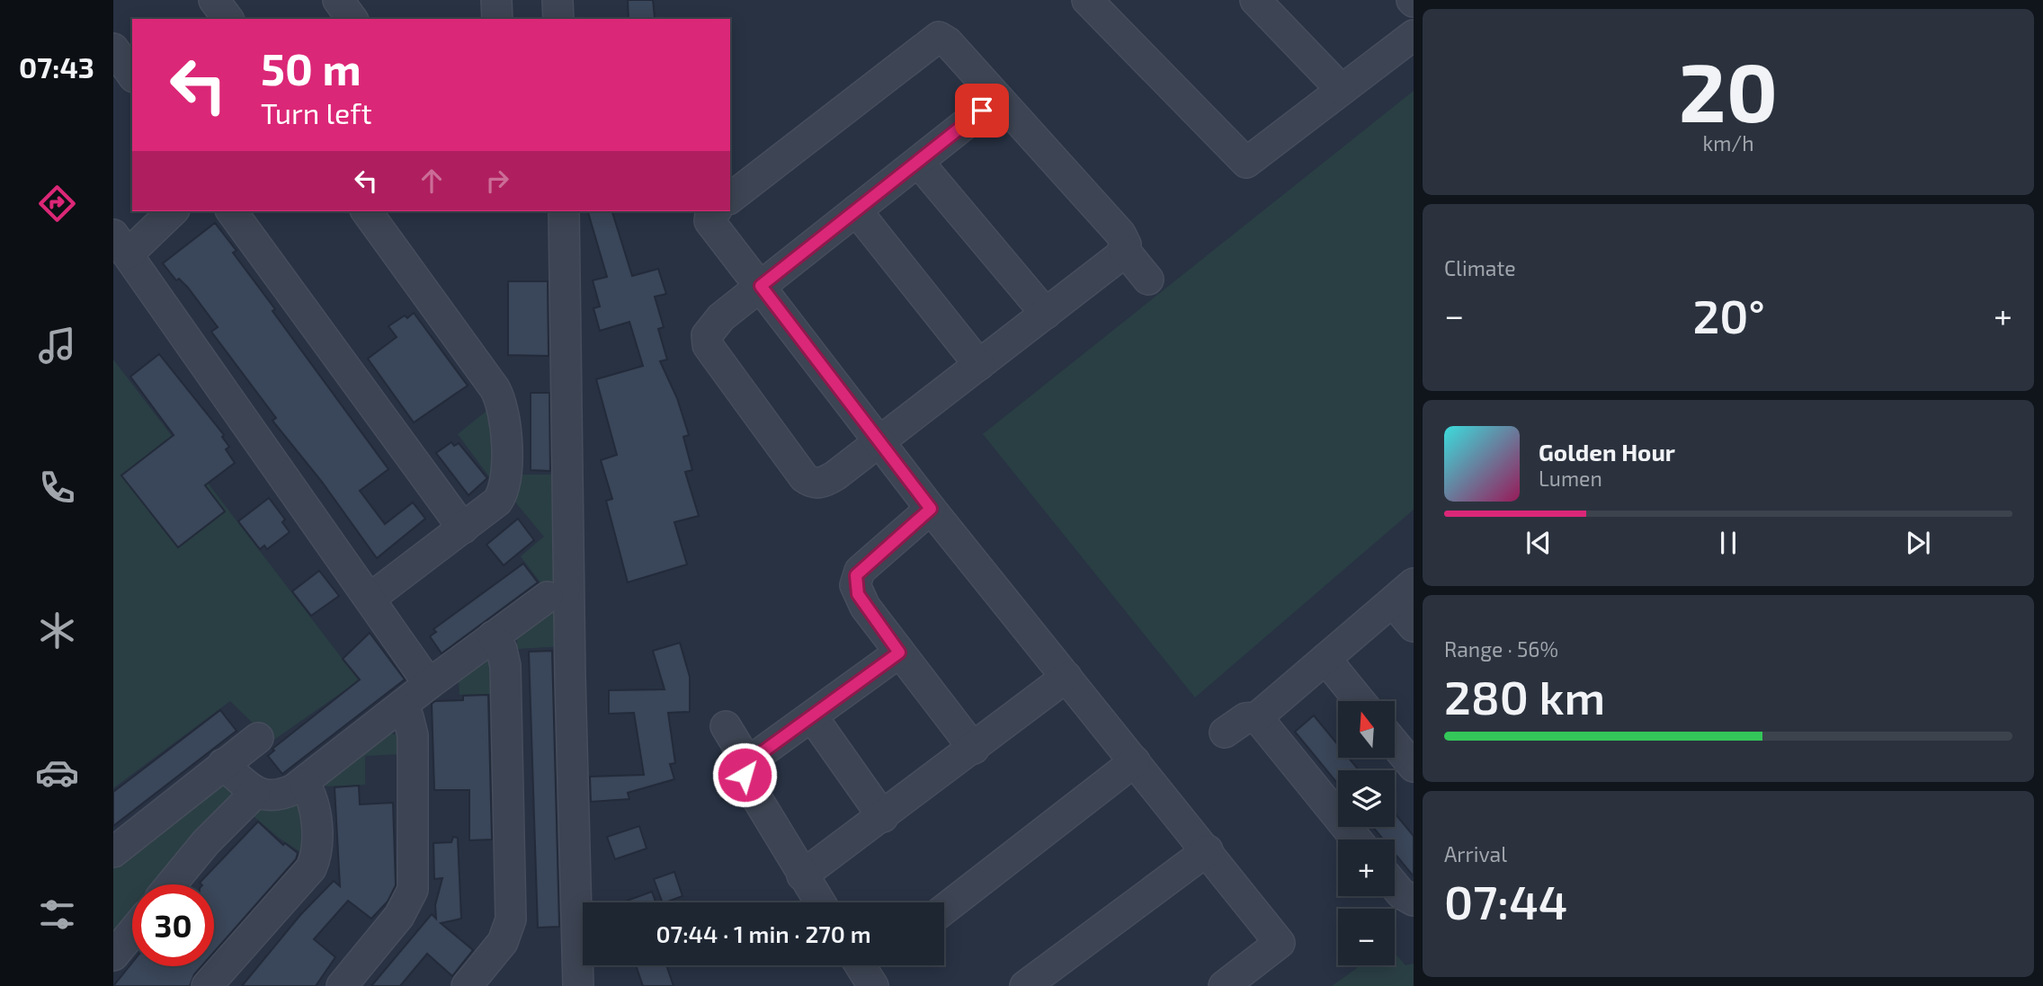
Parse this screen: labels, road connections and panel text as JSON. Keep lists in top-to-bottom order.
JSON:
{
  "north": "top",
  "page": {
    "tabs": "07:43",
    "tile": [
      ["20", "km/h"],
      "Climate",
      ["Range · 56%", "280 km"],
      ["Arrival", "07:44"]
    ],
    "turn": ["50 m", "Turn left"],
    "heat": ["−", "20°", "+"],
    "song": ["Golden Hour", "Lumen"],
    "map_buttons": ["+", "−"],
    "limit": "30",
    "trip": "07:44 · 1 min · 270 m"
  }
}
